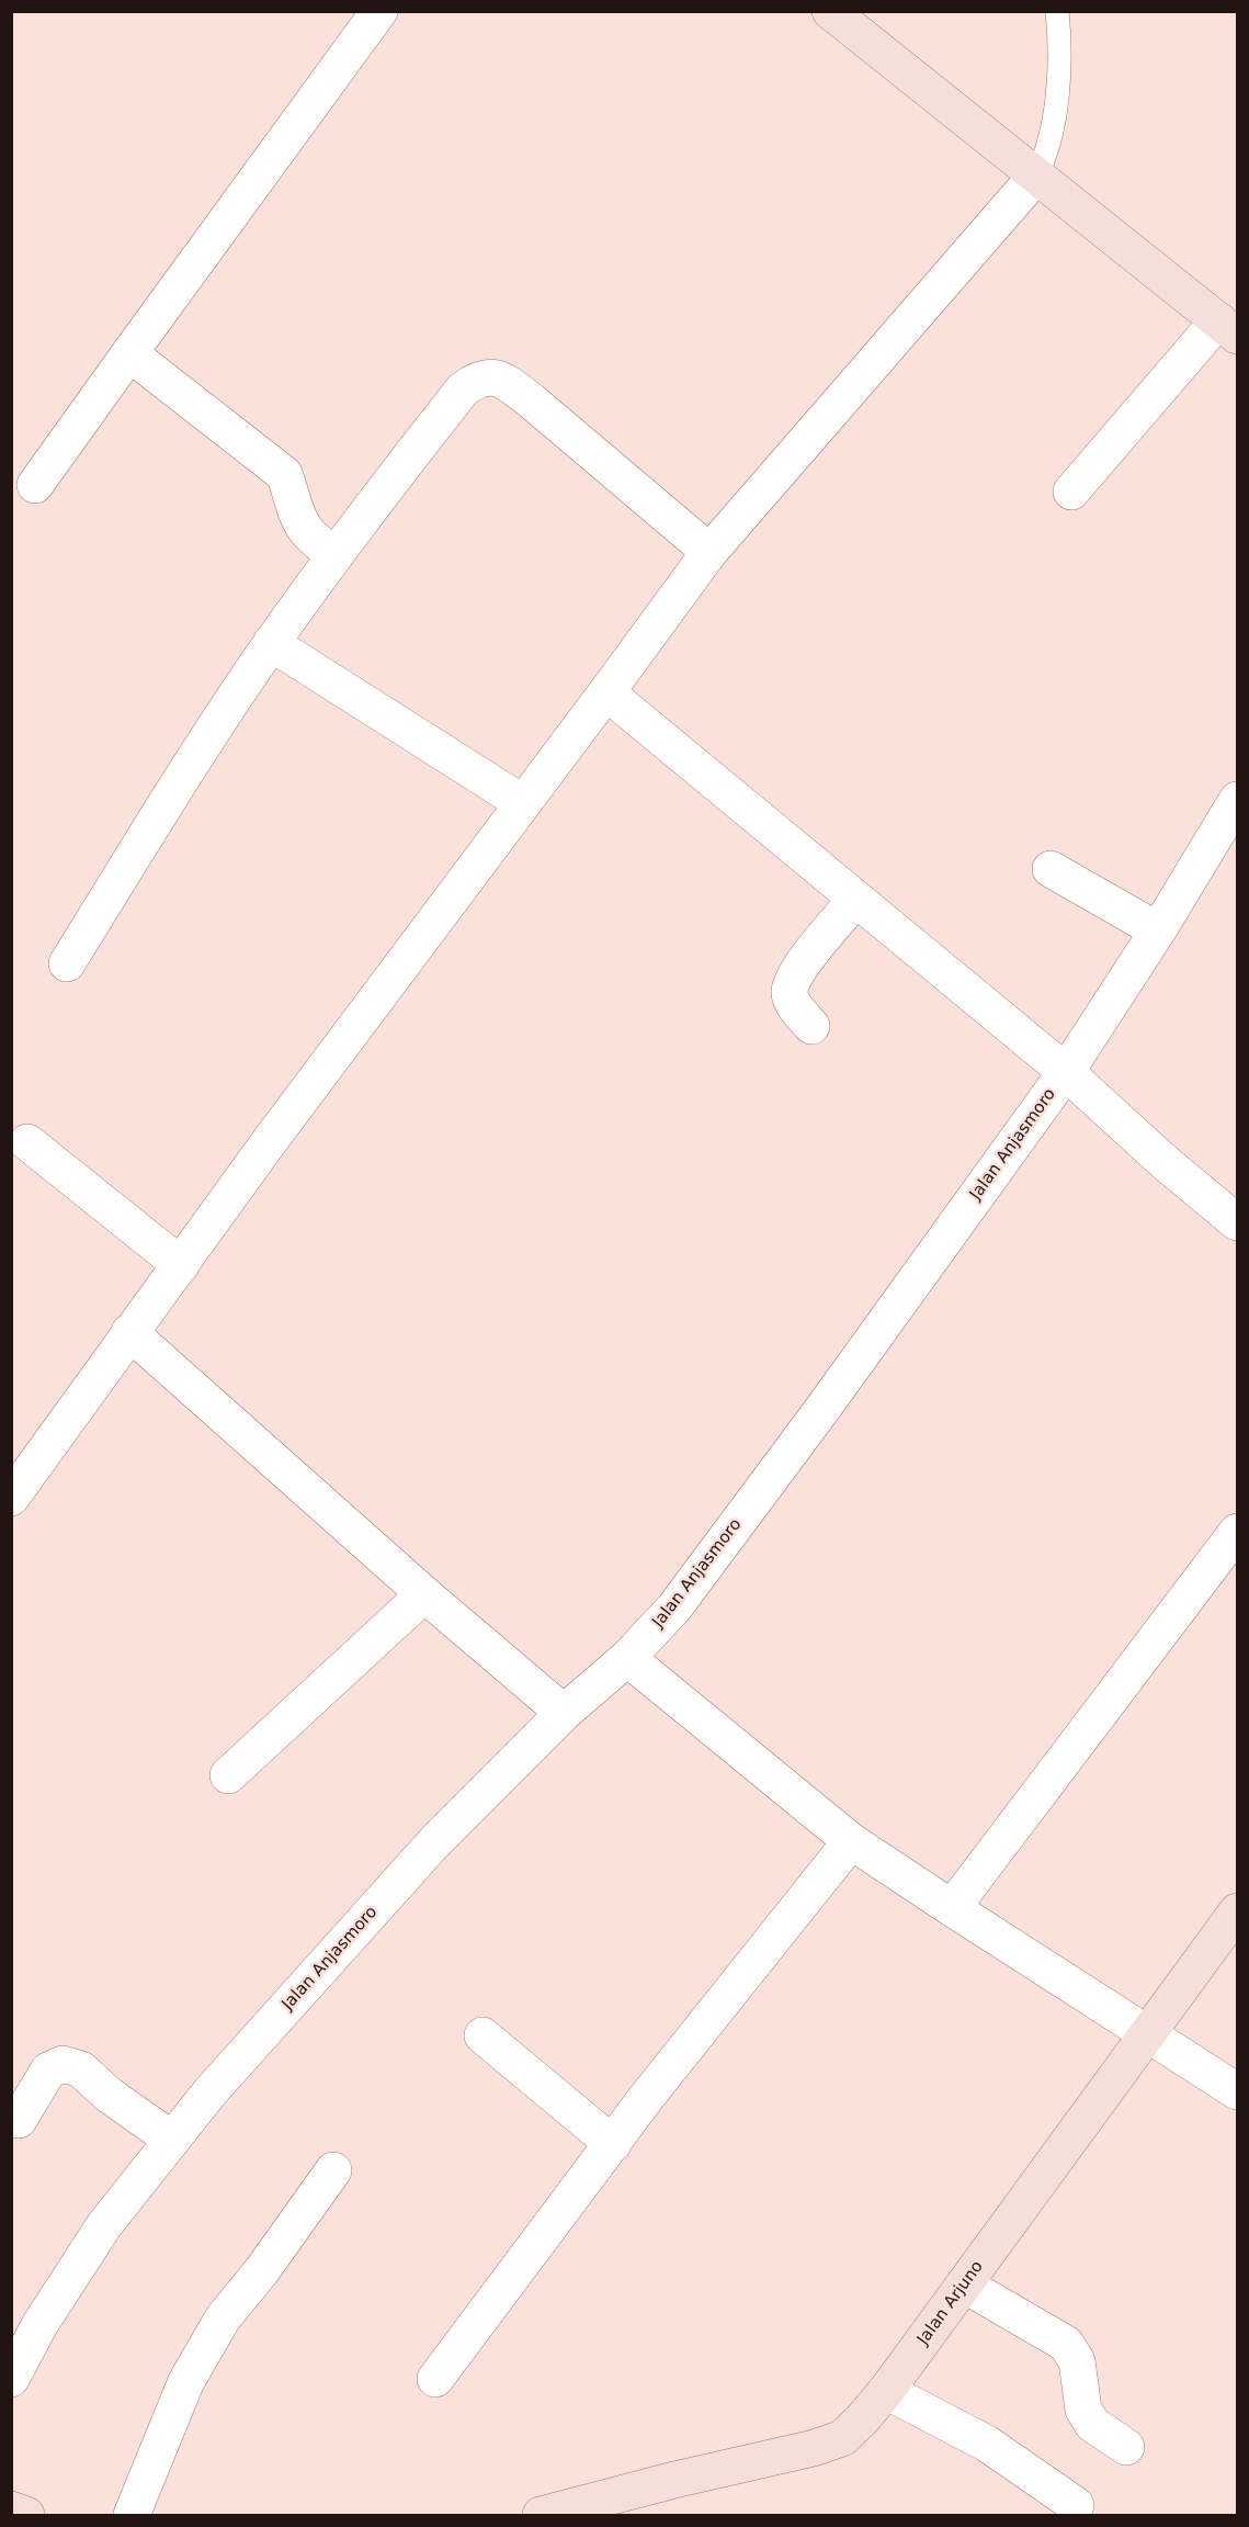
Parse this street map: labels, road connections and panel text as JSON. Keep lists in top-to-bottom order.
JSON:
{
  "streets": {
    "street": ["Jalan Anjasmoro", "Jalan Arjuno"]
  }
}
